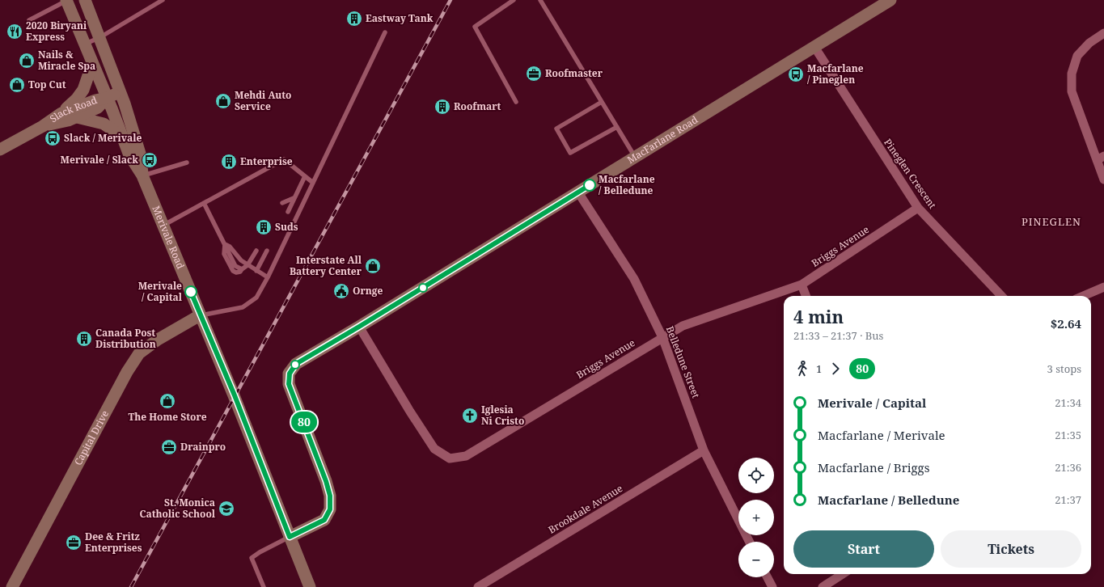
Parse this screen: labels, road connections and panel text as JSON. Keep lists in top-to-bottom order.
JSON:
{
  "streets": {
    "street": [
      "Slack Road",
      "MacFarlane Road",
      "Pineglen Crescent",
      "Merivale Road",
      "Briggs Avenue",
      "Belledune Street",
      "Capital Drive",
      "Brookdale Avenue"
    ]
  },
  "crossings": [
    ["Slack Road", "Merivale Road"],
    ["MacFarlane Road", "Pineglen Crescent"],
    ["MacFarlane Road", "Merivale Road"],
    ["MacFarlane Road", "Briggs Avenue"],
    ["MacFarlane Road", "Belledune Street"],
    ["Pineglen Crescent", "Briggs Avenue"],
    ["Merivale Road", "Capital Drive"],
    ["Briggs Avenue", "Belledune Street"],
    ["Belledune Street", "Brookdale Avenue"]
  ],
  "districts": ["PINEGLEN"],
  "places": {
    "building": [
      "Eastway Tank",
      "Roofmart",
      "Enterprise",
      "Suds",
      "Canada Post Distribution"
    ],
    "restaurant": ["2020 Biryani Express"],
    "shop": [
      "Nails & Miracle Spa",
      "Top Cut",
      "Mehdi Auto Service",
      "Interstate All Battery Center",
      "The Home Store"
    ],
    "office": ["Roofmaster", "Drainpro", "Dee & Fritz Enterprises"],
    "bus stop": ["Macfarlane / Pineglen", "Slack / Merivale", "Merivale / Slack"],
    "other": ["Macfarlane / Belledune", "Merivale / Capital"],
    "public building": ["Ornge"],
    "church": ["Iglesia Ni Cristo"],
    "school or university": ["St. Monica Catholic School"]
  },
  "lines": ["bus line 80"],
  "page": {
    "on_map": "80",
    "heading": ["4 min", "21:33 – 21:37 · Bus", "$2.64"],
    "legs": ["1", "80", "3 stops"],
    "list": [
      {
        "name": "Merivale / Capital",
        "value": "21:34"
      },
      {
        "name": "Macfarlane / Merivale",
        "value": "21:35"
      },
      {
        "name": "Macfarlane / Briggs",
        "value": "21:36"
      },
      {
        "name": "Macfarlane / Belledune",
        "value": "21:37"
      }
    ],
    "map_buttons": ["+", "−"],
    "buttons": ["Start", "Tickets"]
  }
}
